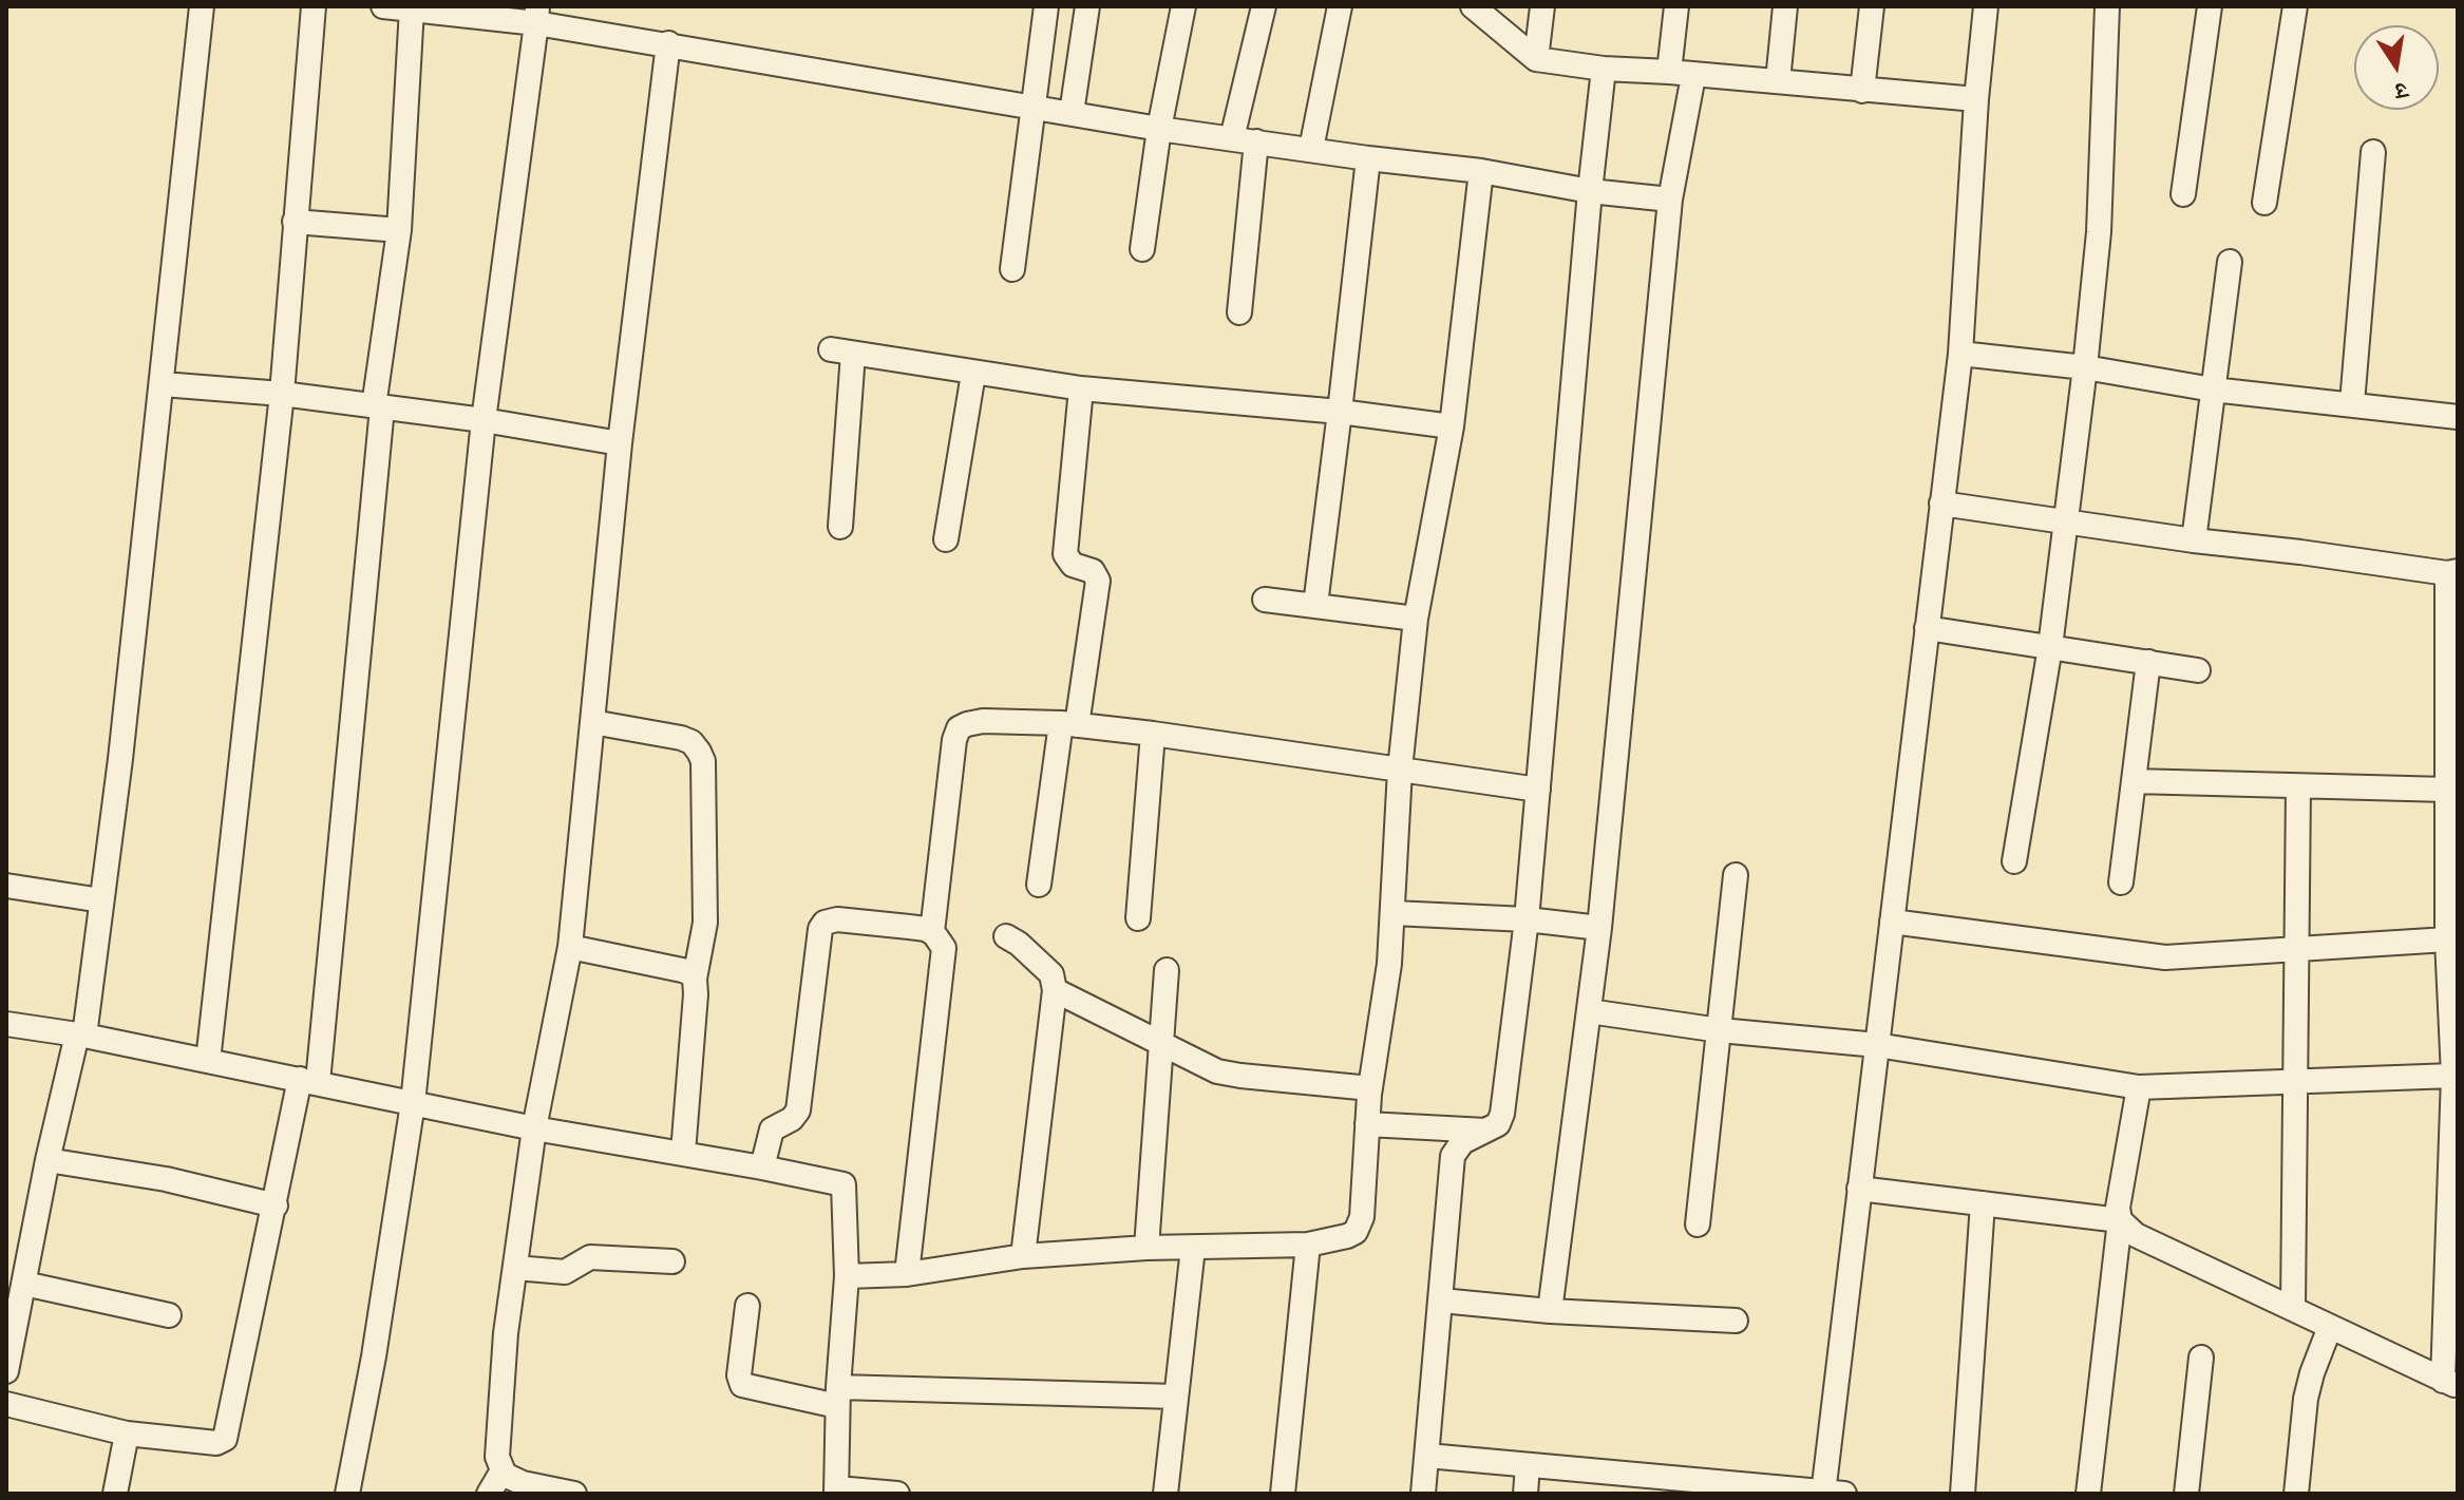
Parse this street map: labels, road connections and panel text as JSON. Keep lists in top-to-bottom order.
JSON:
{
  "north": "bottom"
}
